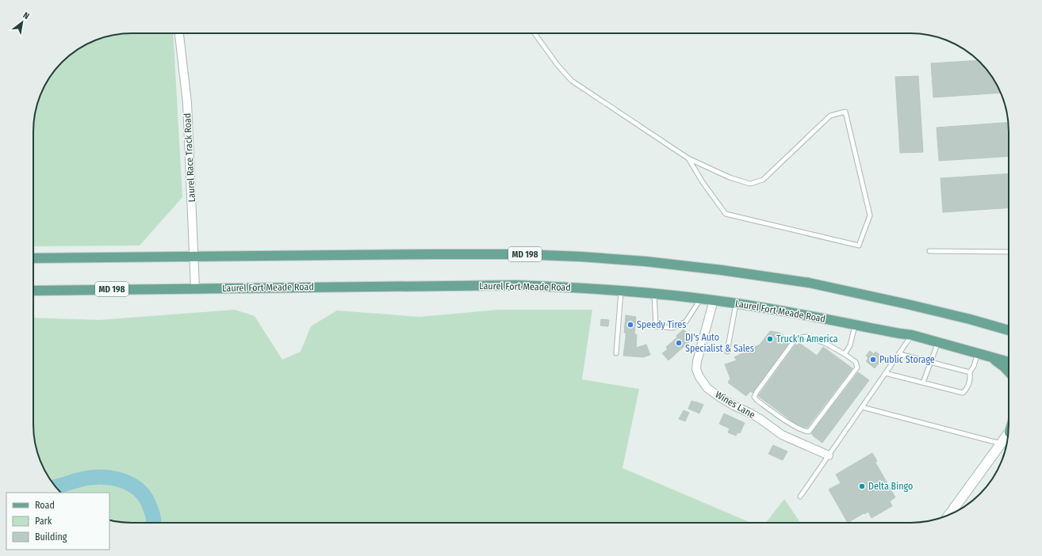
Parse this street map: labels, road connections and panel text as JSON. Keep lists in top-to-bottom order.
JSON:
{
  "streets": {
    "main road": ["MD 198", "Laurel Fort Meade Road"],
    "street": ["Laurel Race Track Road", "Wines Lane"]
  },
  "crossings": [
    ["Laurel Race Track Road", "MD 198"],
    ["Laurel Race Track Road", "Laurel Fort Meade Road"],
    ["Laurel Fort Meade Road", "Wines Lane"]
  ],
  "places": [
    "Speedy Tires",
    "Truck'n America",
    "DJ's Auto Specialist & Sales",
    "Public Storage",
    "Delta Bingo"
  ],
  "legend": ["Road", "Park", "Building"],
  "north": "top right"
}
